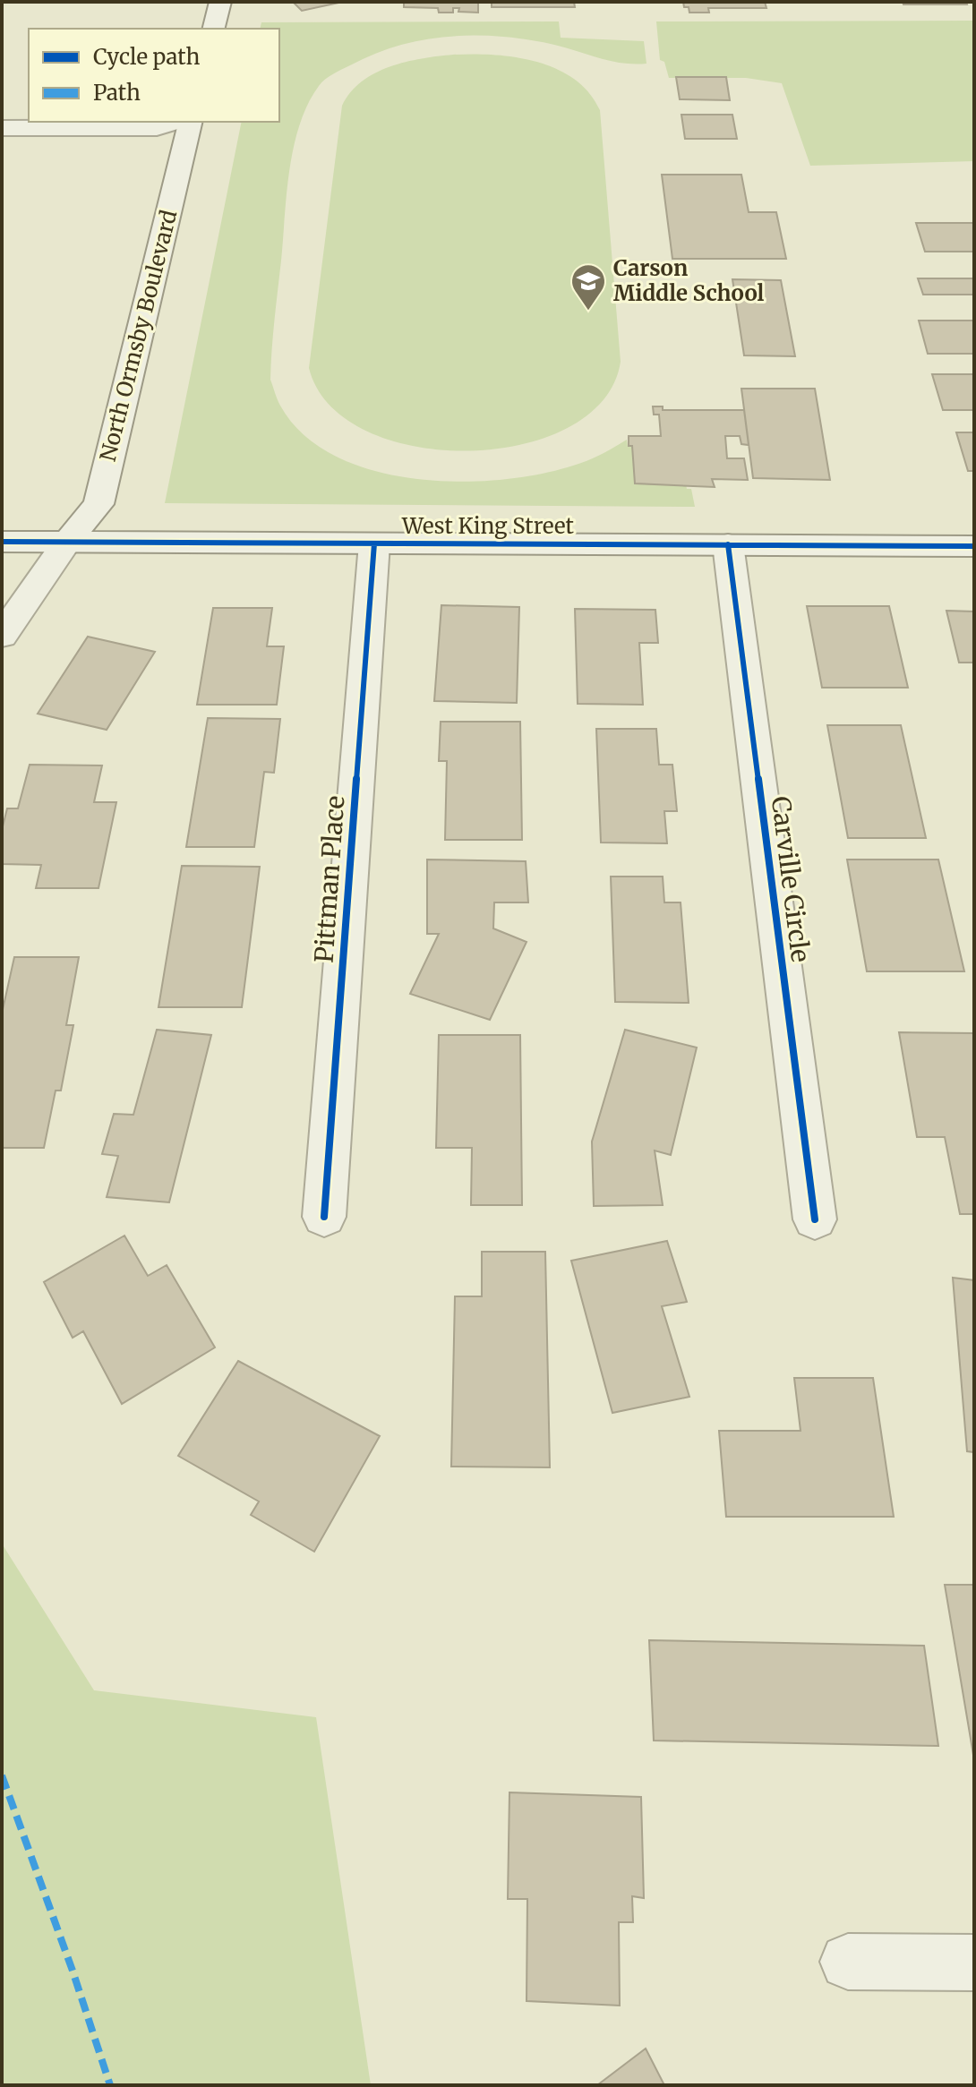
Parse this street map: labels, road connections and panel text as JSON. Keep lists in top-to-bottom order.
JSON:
{
  "streets": {
    "street": [
      "North Ormsby Boulevard",
      "West King Street",
      "Pittman Place",
      "Carville Circle"
    ]
  },
  "crossings": [
    ["North Ormsby Boulevard", "West King Street"],
    ["West King Street", "Pittman Place"],
    ["West King Street", "Carville Circle"]
  ],
  "places": {
    "school or university": ["Carson Middle School"]
  },
  "legend": ["Cycle path", "Path"]
}
